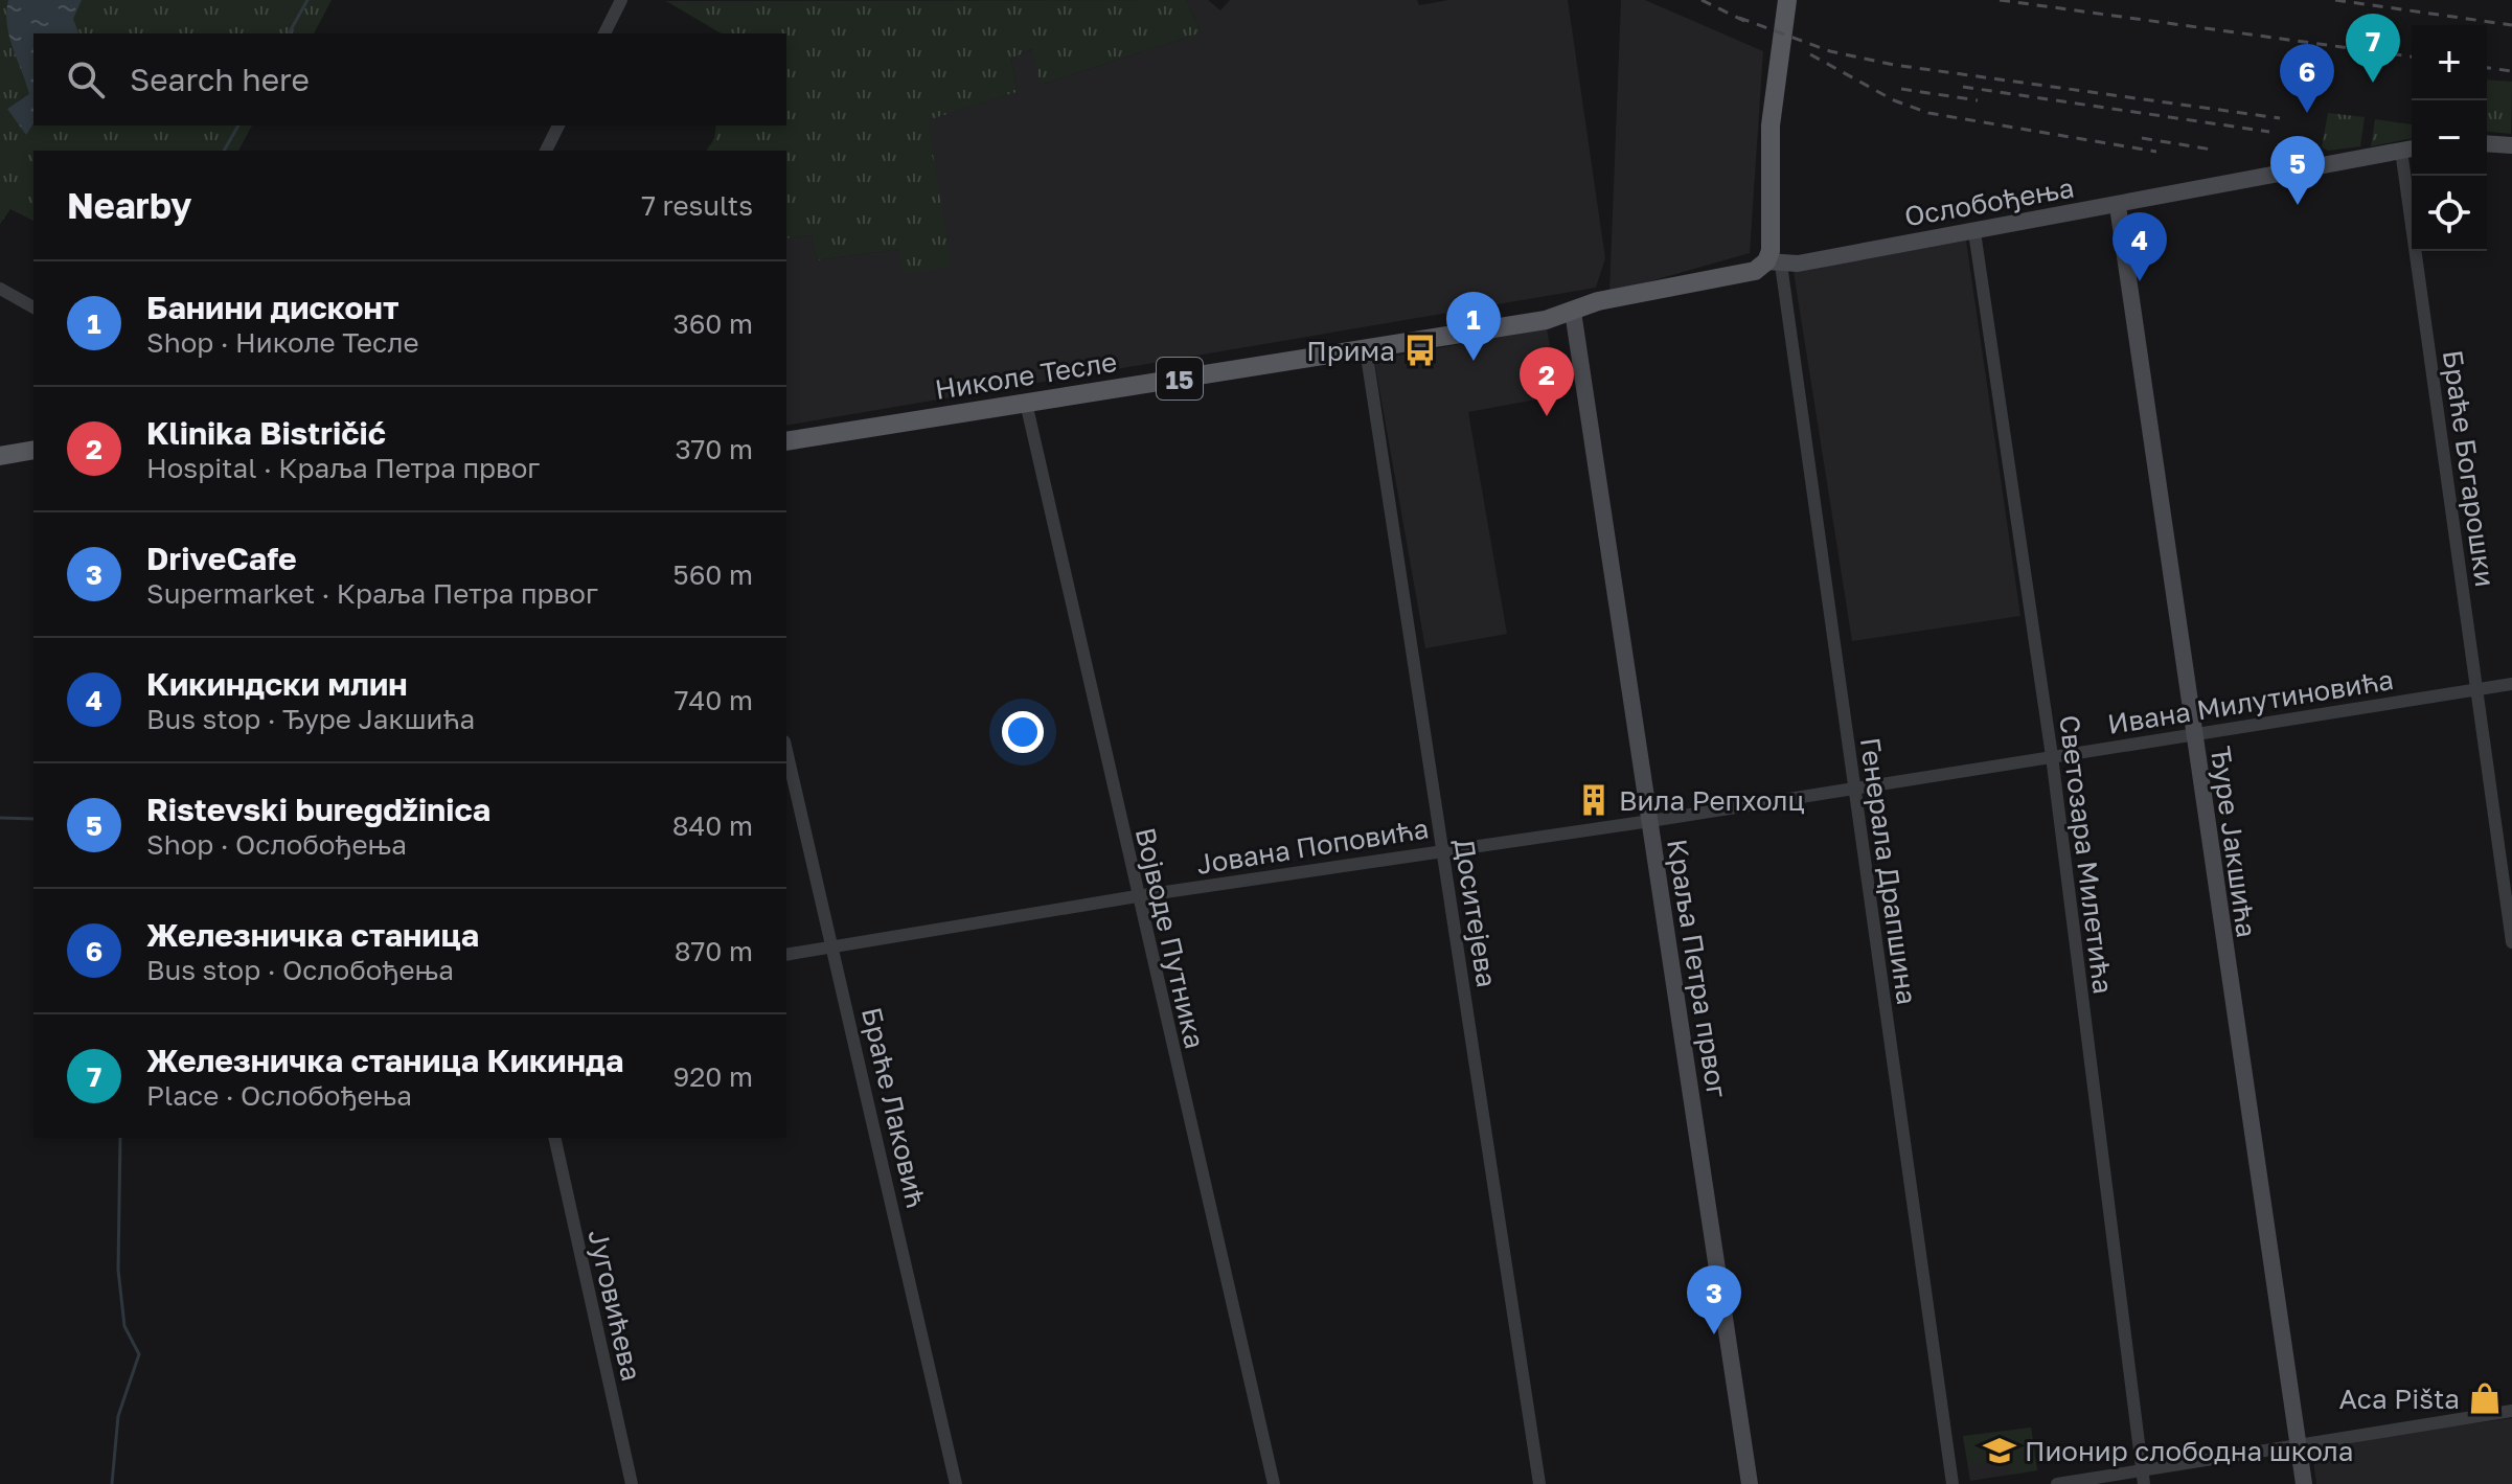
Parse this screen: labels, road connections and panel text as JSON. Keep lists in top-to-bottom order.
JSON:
{
  "streets": {
    "main road": [
      "Ослобођења",
      "Николе Тесле",
      "15",
      "Ђуре Јакшића",
      "Краља Петра првог"
    ],
    "street": [
      "Браће Богарошки",
      "Ивана Милутиновића",
      "Јована Поповића",
      "Светозара Милетића",
      "Генерала Драпшина",
      "Доситејева",
      "Војводе Путника",
      "Браће Лаковић",
      "Југовићева"
    ]
  },
  "crossings": [
    ["Ослобођења", "Николе Тесле"],
    ["Ослобођења", "Браће Богарошки"],
    ["Ослобођења", "Ђуре Јакшића"],
    ["Ослобођења", "Светозара Милетића"],
    ["Ослобођења", "Генерала Драпшина"],
    ["Ослобођења", "Краља Петра првог"],
    ["Николе Тесле", "Доситејева"],
    ["Николе Тесле", "Војводе Путника"],
    ["Николе Тесле", "Краља Петра првог"],
    ["Браће Богарошки", "Ивана Милутиновића"],
    ["Ивана Милутиновића", "Ђуре Јакшића"],
    ["Ивана Милутиновића", "Јована Поповића"],
    ["Ивана Милутиновића", "Светозара Милетића"],
    ["Ивана Милутиновића", "Генерала Драпшина"],
    ["Ивана Милутиновића", "Краља Петра првог"],
    ["Јована Поповића", "Доситејева"],
    ["Јована Поповића", "Војводе Путника"],
    ["Јована Поповића", "Краља Петра првог"],
    ["Јована Поповића", "Браће Лаковић"]
  ],
  "places": {
    "bus stop": ["Прима"],
    "building": ["Вила Репхолц"],
    "shop": ["Aca Pišta"],
    "school or university": ["Пионир слободна школа"]
  },
  "page": {
    "pins": [
      "7",
      "6",
      "5",
      "4",
      "1",
      "2",
      "3"
    ],
    "map_buttons": ["+", "−"],
    "search": "Search here",
    "heading": ["Nearby", "7 results"],
    "list": [
      {
        "mark": "1",
        "name": "Банини дисконт",
        "note": "Shop · Николе Тесле",
        "value": "360 m"
      },
      {
        "mark": "2",
        "name": "Klinika Bistričić",
        "note": "Hospital · Краља Петра првог",
        "value": "370 m"
      },
      {
        "mark": "3",
        "name": "DriveCafe",
        "note": "Supermarket · Краља Петра првог",
        "value": "560 m"
      },
      {
        "mark": "4",
        "name": "Кикиндски млин",
        "note": "Bus stop · Ђуре Јакшића",
        "value": "740 m"
      },
      {
        "mark": "5",
        "name": "Ristevski buregdžinica",
        "note": "Shop · Ослобођења",
        "value": "840 m"
      },
      {
        "mark": "6",
        "name": "Железничка станица",
        "note": "Bus stop · Ослобођења",
        "value": "870 m"
      },
      {
        "mark": "7",
        "name": "Железничка станица Кикинда",
        "note": "Place · Ослобођења",
        "value": "920 m"
      }
    ]
  }
}
